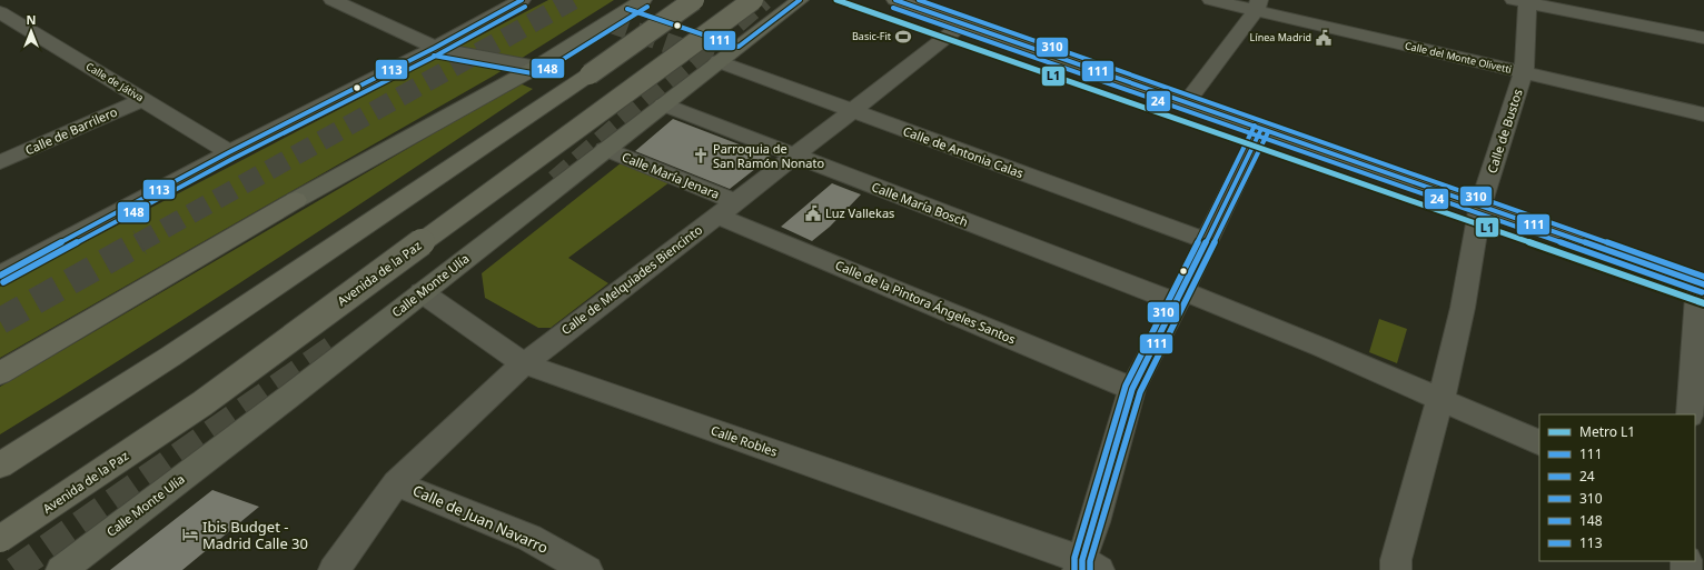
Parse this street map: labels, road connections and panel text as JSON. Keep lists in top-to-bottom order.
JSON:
{
  "streets": {
    "highway": ["Avenida de la Paz"],
    "main road": ["Calle Monte Ulía"],
    "street": [
      "Calle del Monte Olivetti",
      "Calle de Játiva",
      "Calle de Barrilero",
      "Calle de Bustos",
      "Calle de Antonia Calas",
      "Calle María Jenara",
      "Calle María Bosch",
      "Calle de Melquiades Biencinto",
      "Calle de la Pintora Ángeles Santos",
      "Calle Robles",
      "Calle de Juan Navarro"
    ]
  },
  "crossings": [
    ["Calle del Monte Olivetti", "Calle de Bustos"],
    ["Calle de Játiva", "Calle de Barrilero"],
    ["Calle de Bustos", "Calle María Bosch"],
    ["Calle de Antonia Calas", "Calle de Melquiades Biencinto"],
    ["Calle de Antonia Calas", "Calle Monte Ulía"],
    ["Calle María Jenara", "Calle de Melquiades Biencinto"],
    ["Calle María Jenara", "Calle Monte Ulía"],
    ["Calle María Jenara", "Calle de la Pintora Ángeles Santos"],
    ["Calle María Bosch", "Calle de Melquiades Biencinto"],
    ["Calle María Bosch", "Calle Monte Ulía"],
    ["Calle de Melquiades Biencinto", "Calle de la Pintora Ángeles Santos"],
    ["Calle de Melquiades Biencinto", "Calle Robles"],
    ["Calle de Melquiades Biencinto", "Calle de Juan Navarro"],
    ["Calle Monte Ulía", "Calle Robles"]
  ],
  "places": {
    "sports": ["Basic-Fit"],
    "public building": ["Línea Madrid", "Luz Vallekas"],
    "church": ["Parroquia de San Ramón Nonato"],
    "hotel": ["Ibis Budget - Madrid Calle 30"]
  },
  "lines": [
    "metro line L1",
    "transit line 111",
    "transit line 310",
    "transit line 113",
    "transit line 148",
    "transit line 24"
  ],
  "legend": [
    "Metro L1",
    "111",
    "24",
    "310",
    "148",
    "113"
  ],
  "north": "top"
}
